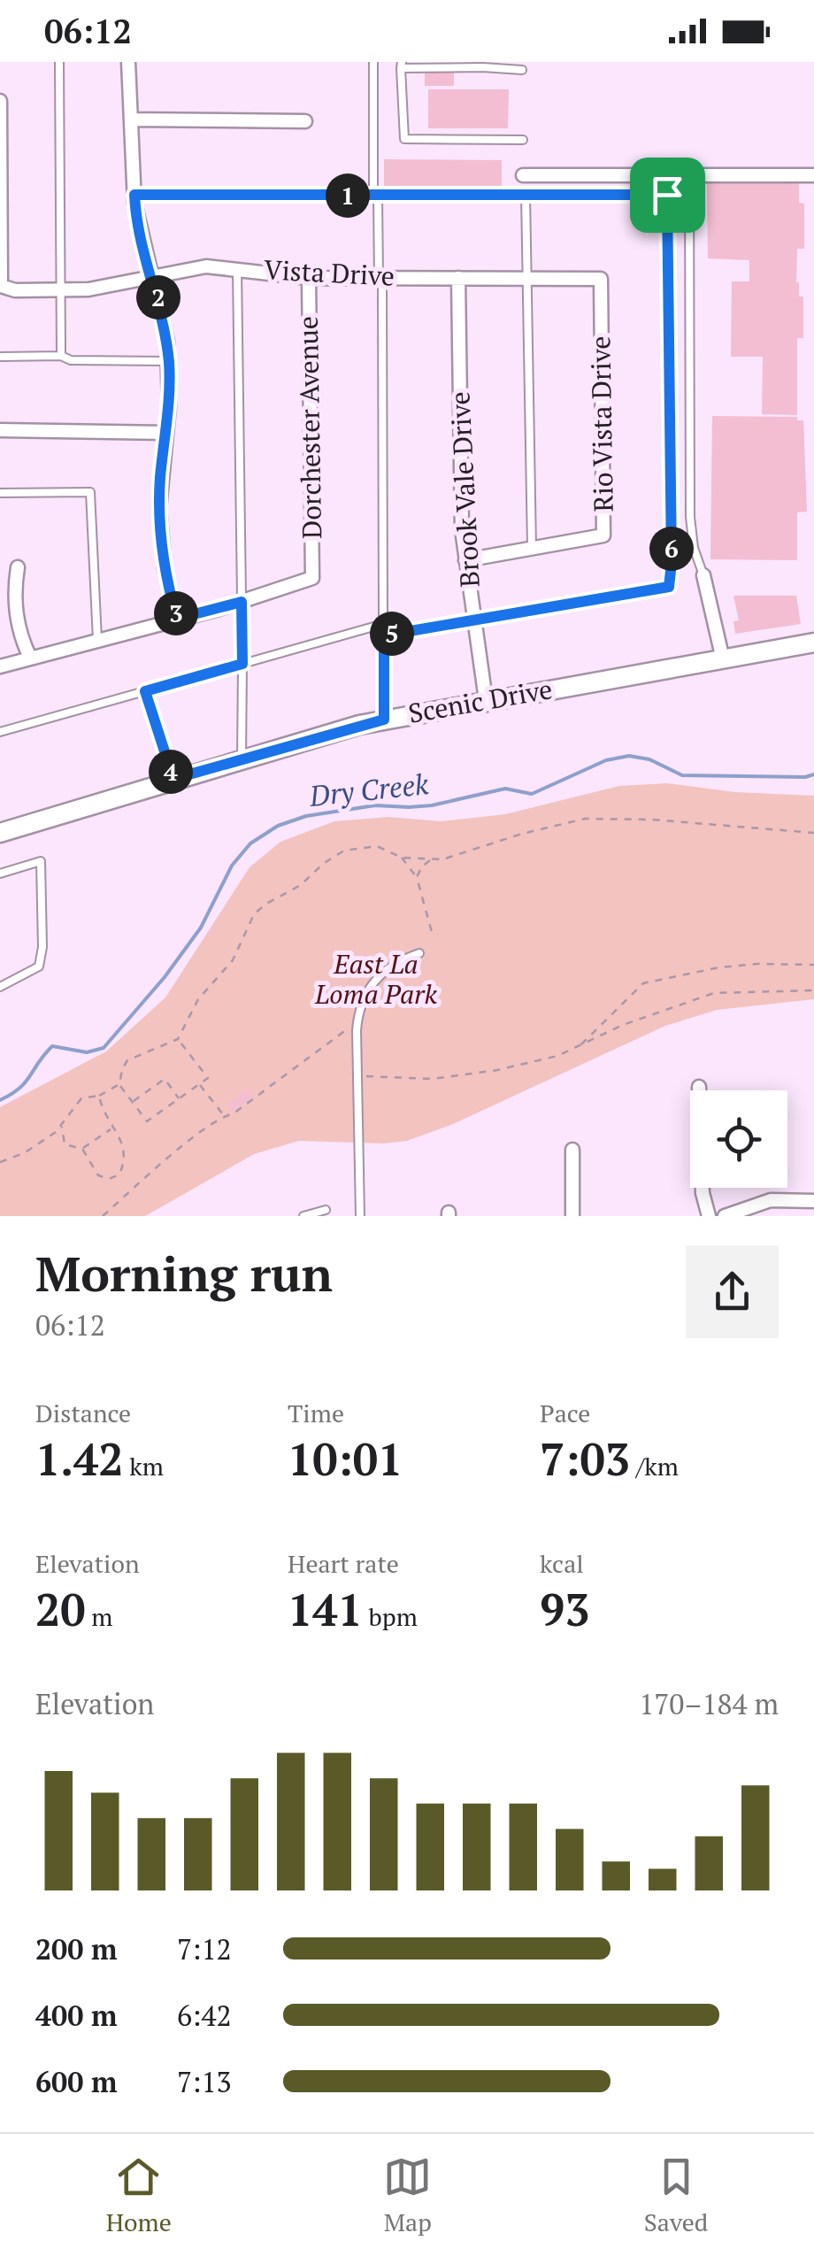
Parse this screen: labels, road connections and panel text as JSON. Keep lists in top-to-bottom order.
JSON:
{
  "streets": {
    "main road": ["Scenic Drive"],
    "street": [
      "Vista Drive",
      "Rio Vista Drive",
      "Dorchester Avenue",
      "Brook Vale Drive"
    ]
  },
  "crossings": [
    ["Vista Drive", "Rio Vista Drive"],
    ["Vista Drive", "Dorchester Avenue"],
    ["Vista Drive", "Brook Vale Drive"],
    ["Rio Vista Drive", "Brook Vale Drive"],
    ["Brook Vale Drive", "Scenic Drive"]
  ],
  "water": ["Dry Creek"],
  "parks": ["East La Loma Park"],
  "page": {
    "status": "06:12",
    "pins": [
      "1",
      "2",
      "6",
      "3",
      "5",
      "4"
    ],
    "heading": ["Morning run", "06:12"],
    "stats": [
      ["Distance", "1.42 km"],
      ["Time", "10:01"],
      ["Pace", "7:03 /km"],
      ["Elevation", "20 m"],
      ["Heart rate", "141 bpm"],
      ["kcal", "93"]
    ],
    "chart": ["Elevation", "170–184 m"],
    "list": [
      {
        "name": "200 m",
        "note": "7:12"
      },
      {
        "name": "400 m",
        "note": "6:42"
      },
      {
        "name": "600 m",
        "note": "7:13"
      }
    ],
    "tabs": ["Home", "Map", "Saved"]
  }
}
